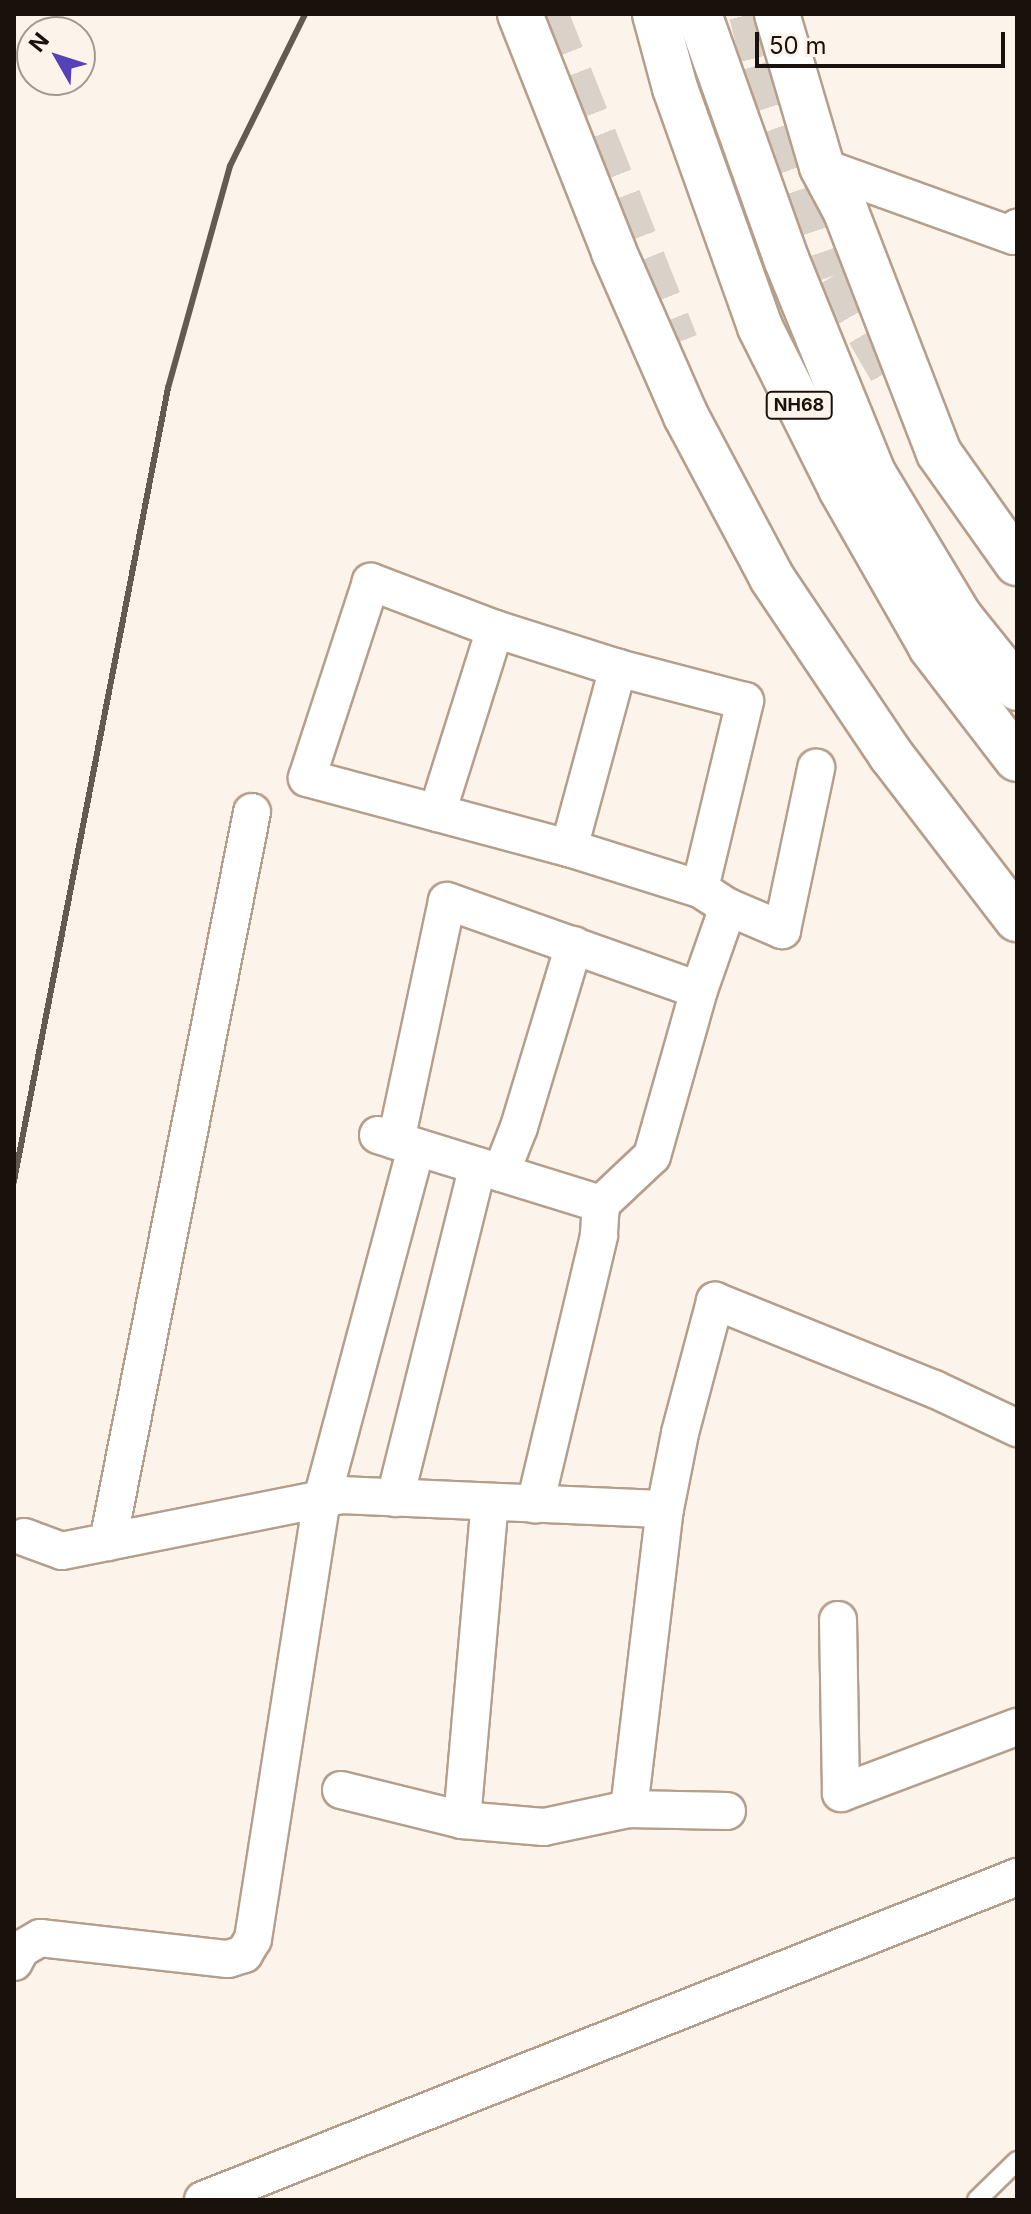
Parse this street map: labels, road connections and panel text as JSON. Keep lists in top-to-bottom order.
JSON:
{
  "streets": {
    "main road": ["NH68"]
  },
  "scale_bar": "50 m",
  "north": "top left"
}
